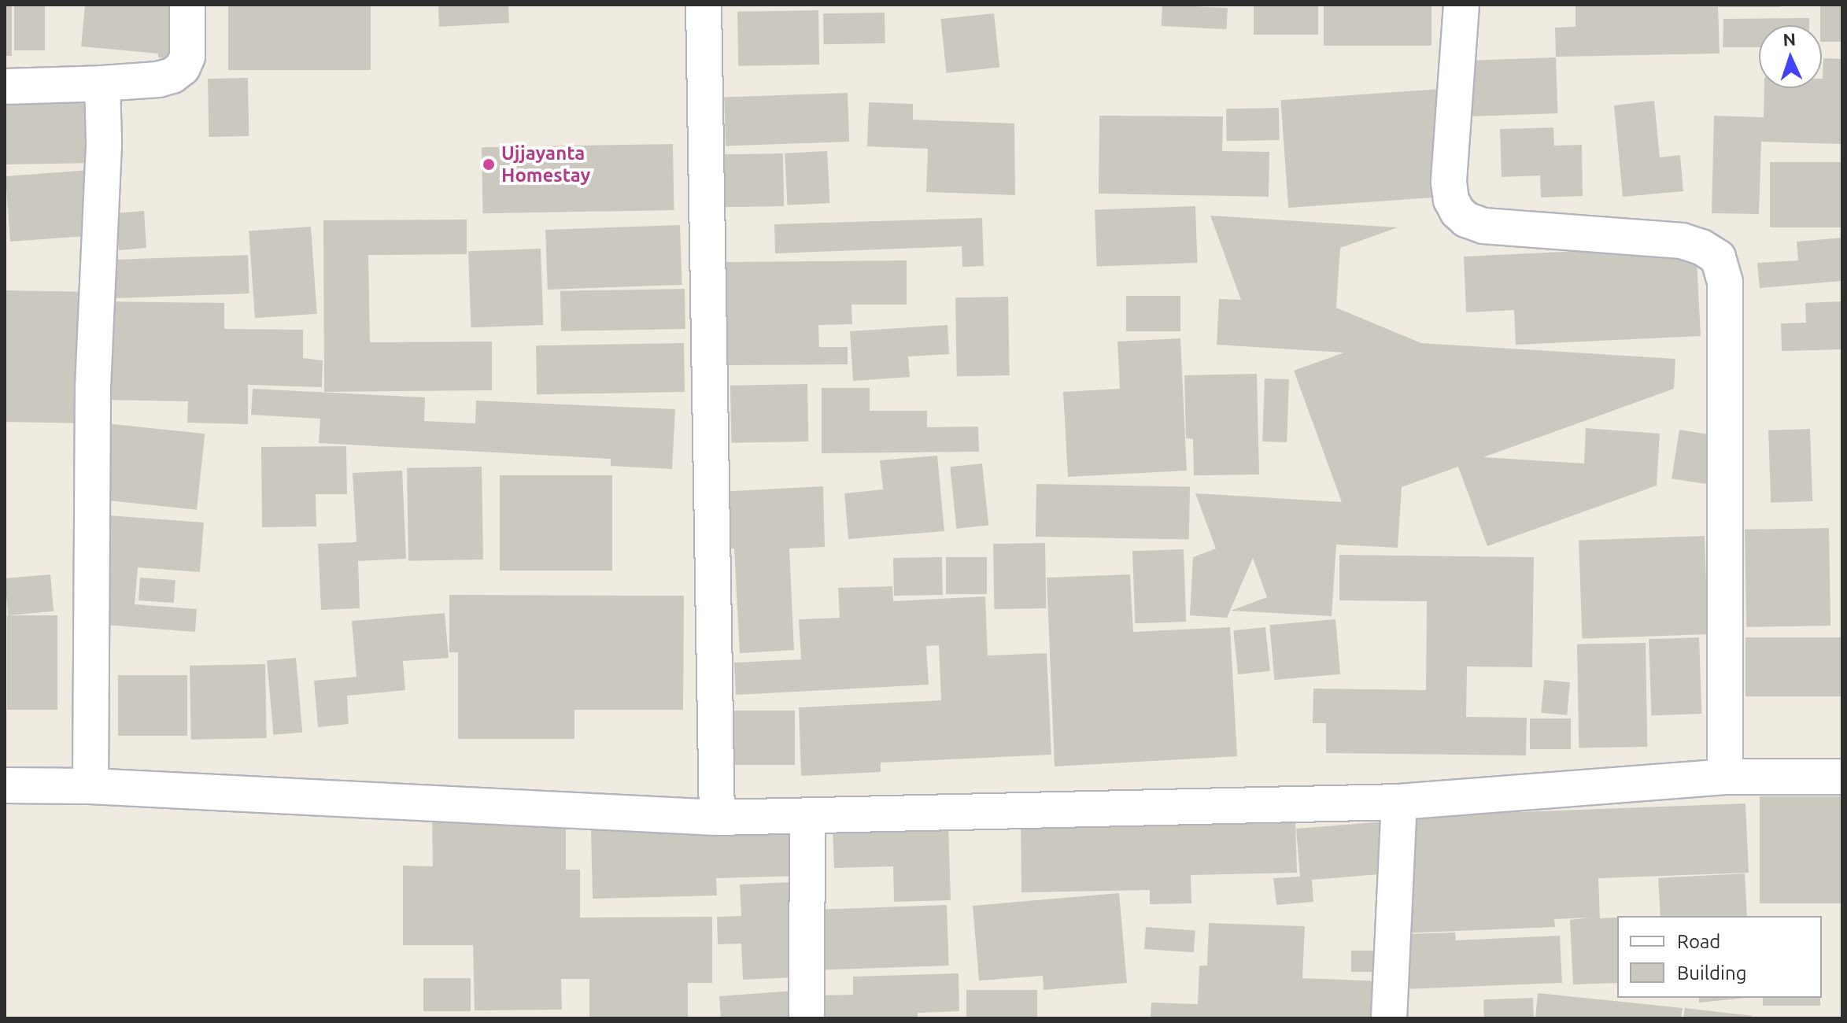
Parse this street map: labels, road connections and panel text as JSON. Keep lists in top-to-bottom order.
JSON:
{
  "places": ["Ujjayanta Homestay"],
  "legend": ["Road", "Building"],
  "north": "top"
}
